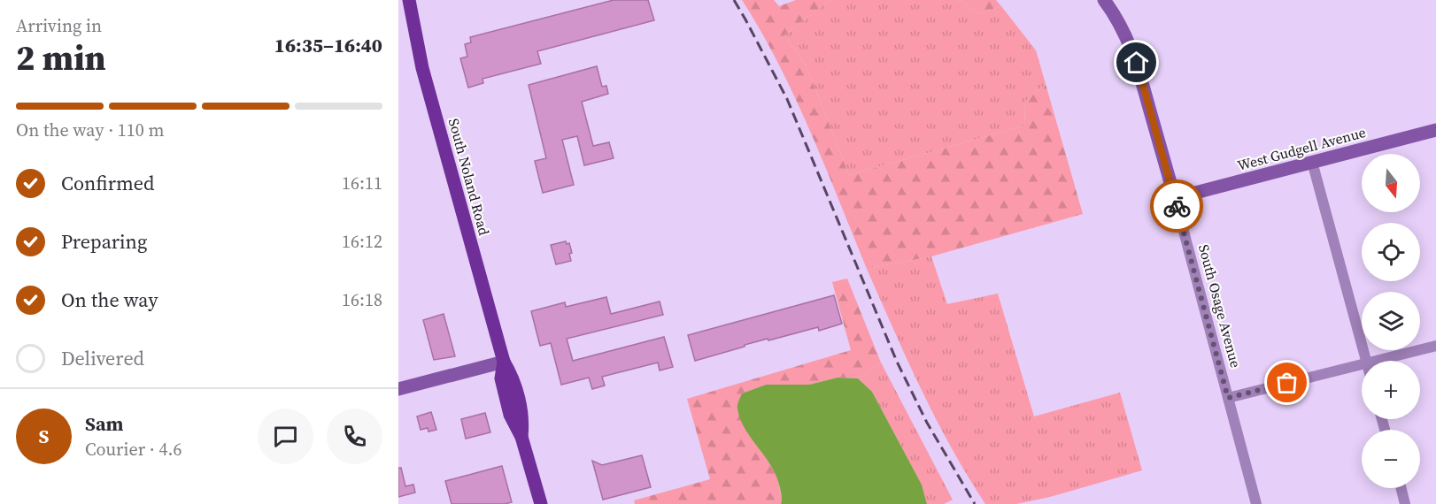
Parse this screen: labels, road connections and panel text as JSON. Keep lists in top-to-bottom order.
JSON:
{
  "streets": {
    "main road": ["South Noland Road"],
    "street": ["West Gudgell Avenue", "South Osage Avenue"]
  },
  "crossings": [
    ["West Gudgell Avenue", "South Osage Avenue"]
  ],
  "north": "bottom",
  "page": {
    "heading": ["2 min", "Arriving in", "16:35–16:40"],
    "panel": ["Sam", "Courier · 4.6"],
    "bar": "On the way · 110 m",
    "list": [
      ["Confirmed", "16:11"],
      ["Preparing", "16:12"],
      ["On the way", "16:18"],
      "Delivered"
    ],
    "map_buttons": ["+", "−"],
    "round": "S"
  }
}
